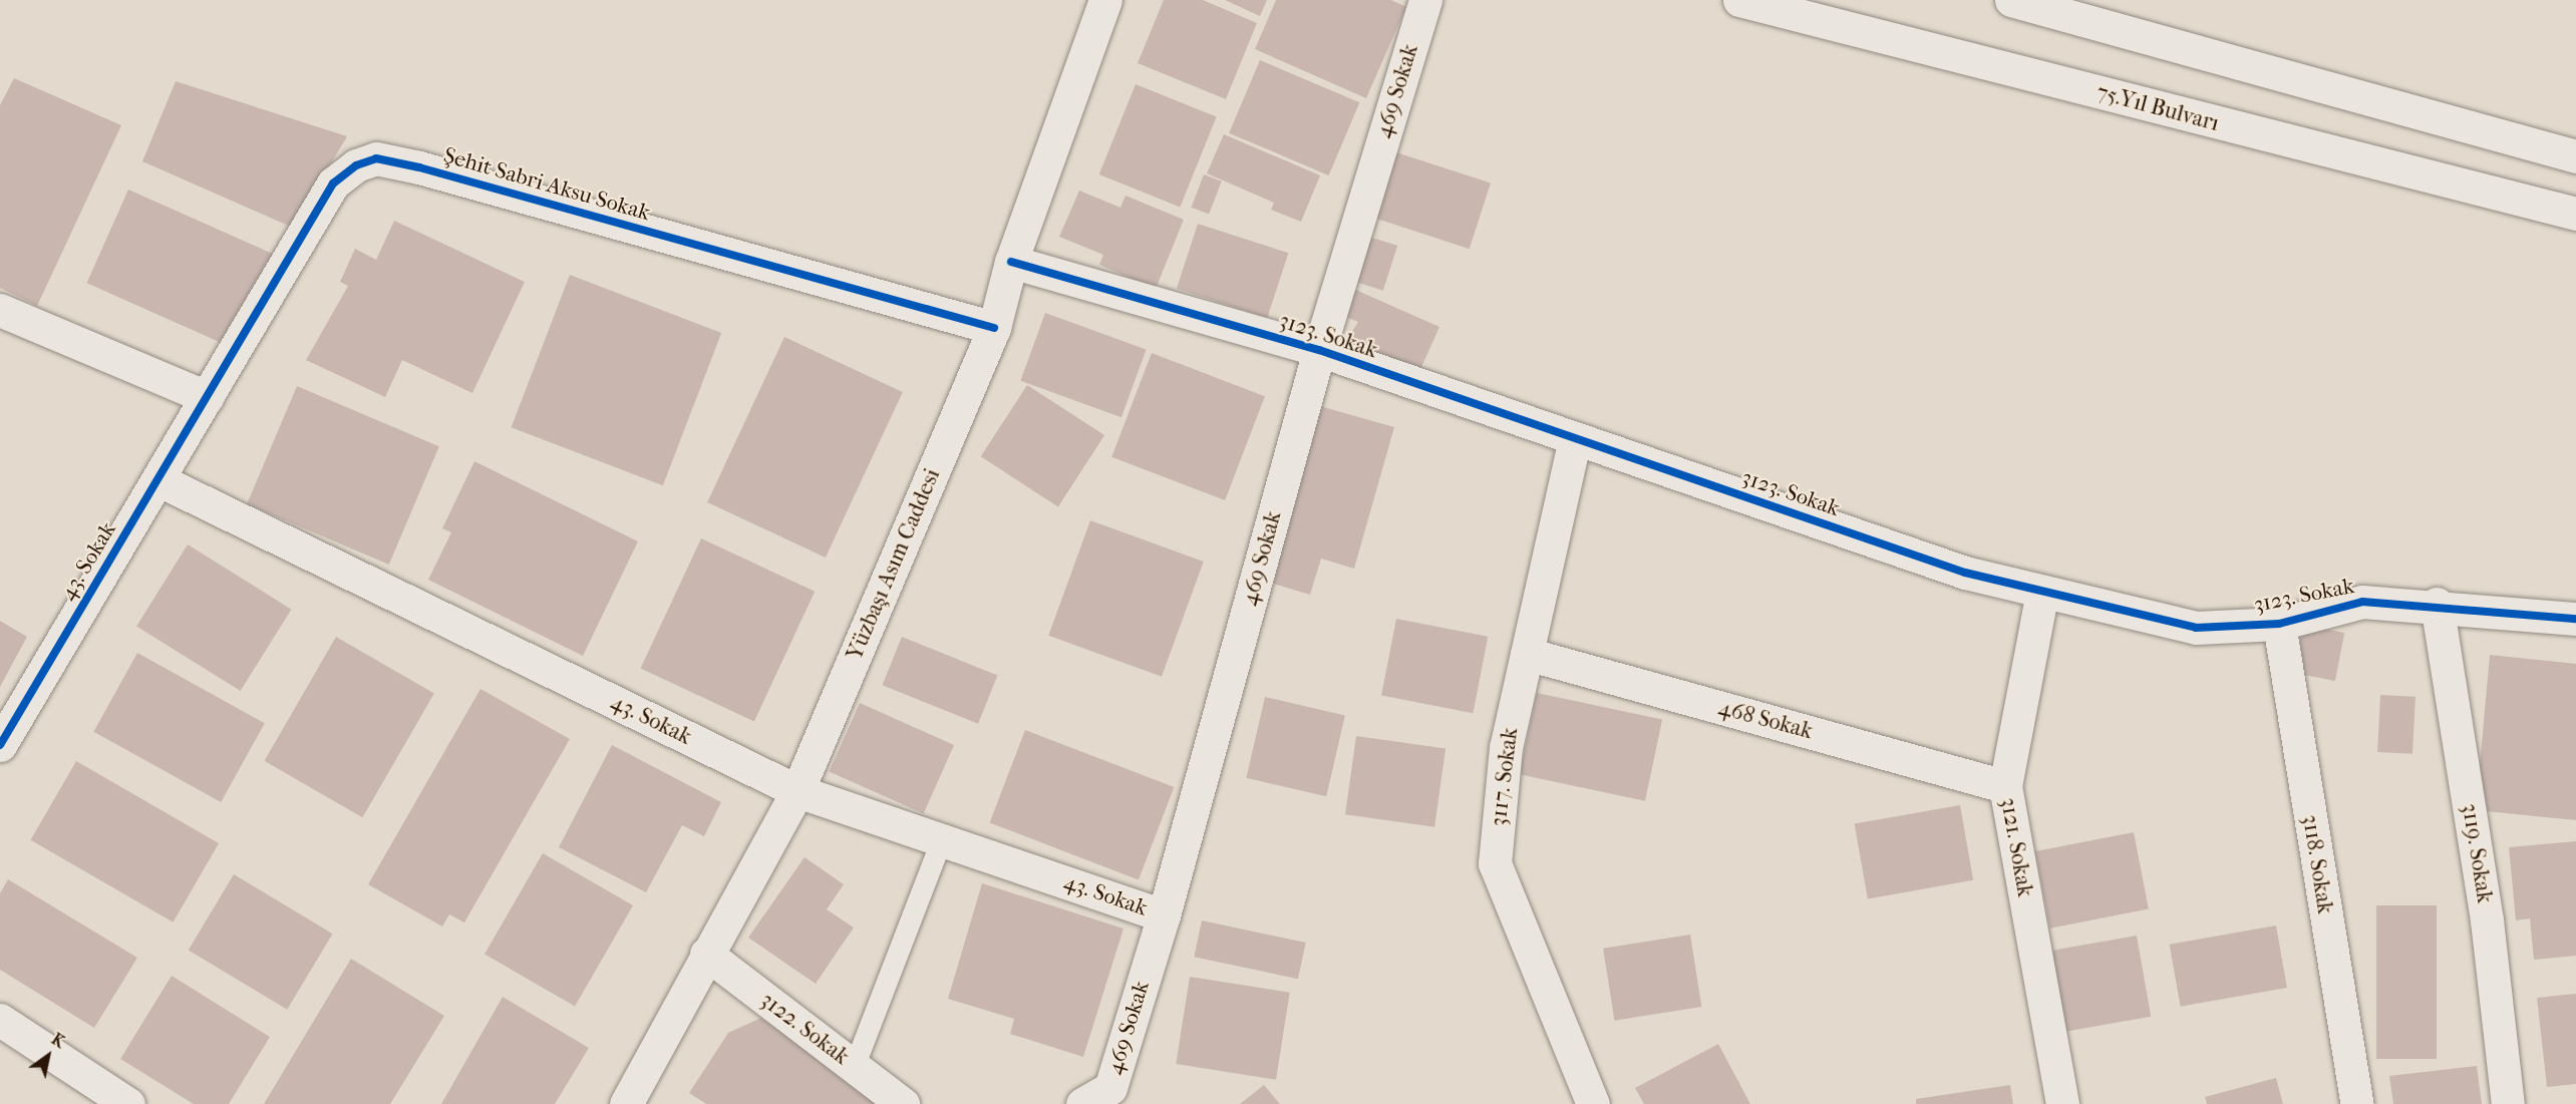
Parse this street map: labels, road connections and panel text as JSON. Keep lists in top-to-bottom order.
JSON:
{
  "streets": {
    "street": [
      "469 Sokak",
      "75.Yıl Bulvarı",
      "Şehit Sabri Aksu Sokak",
      "3123. Sokak",
      "43. Sokak",
      "Yüzbaşı Asım Caddesi",
      "468 Sokak",
      "3117. Sokak",
      "3121. Sokak",
      "3119. Sokak",
      "3118. Sokak",
      "3122. Sokak"
    ]
  },
  "crossings": [
    ["469 Sokak", "3123. Sokak"],
    ["469 Sokak", "43. Sokak"],
    ["Şehit Sabri Aksu Sokak", "43. Sokak"],
    ["Şehit Sabri Aksu Sokak", "Yüzbaşı Asım Caddesi"],
    ["3123. Sokak", "Yüzbaşı Asım Caddesi"],
    ["3123. Sokak", "3117. Sokak"],
    ["3123. Sokak", "3121. Sokak"],
    ["3123. Sokak", "3119. Sokak"],
    ["3123. Sokak", "3118. Sokak"],
    ["43. Sokak", "Yüzbaşı Asım Caddesi"],
    ["Yüzbaşı Asım Caddesi", "3122. Sokak"],
    ["468 Sokak", "3117. Sokak"],
    ["468 Sokak", "3121. Sokak"]
  ],
  "north": "top right"
}
